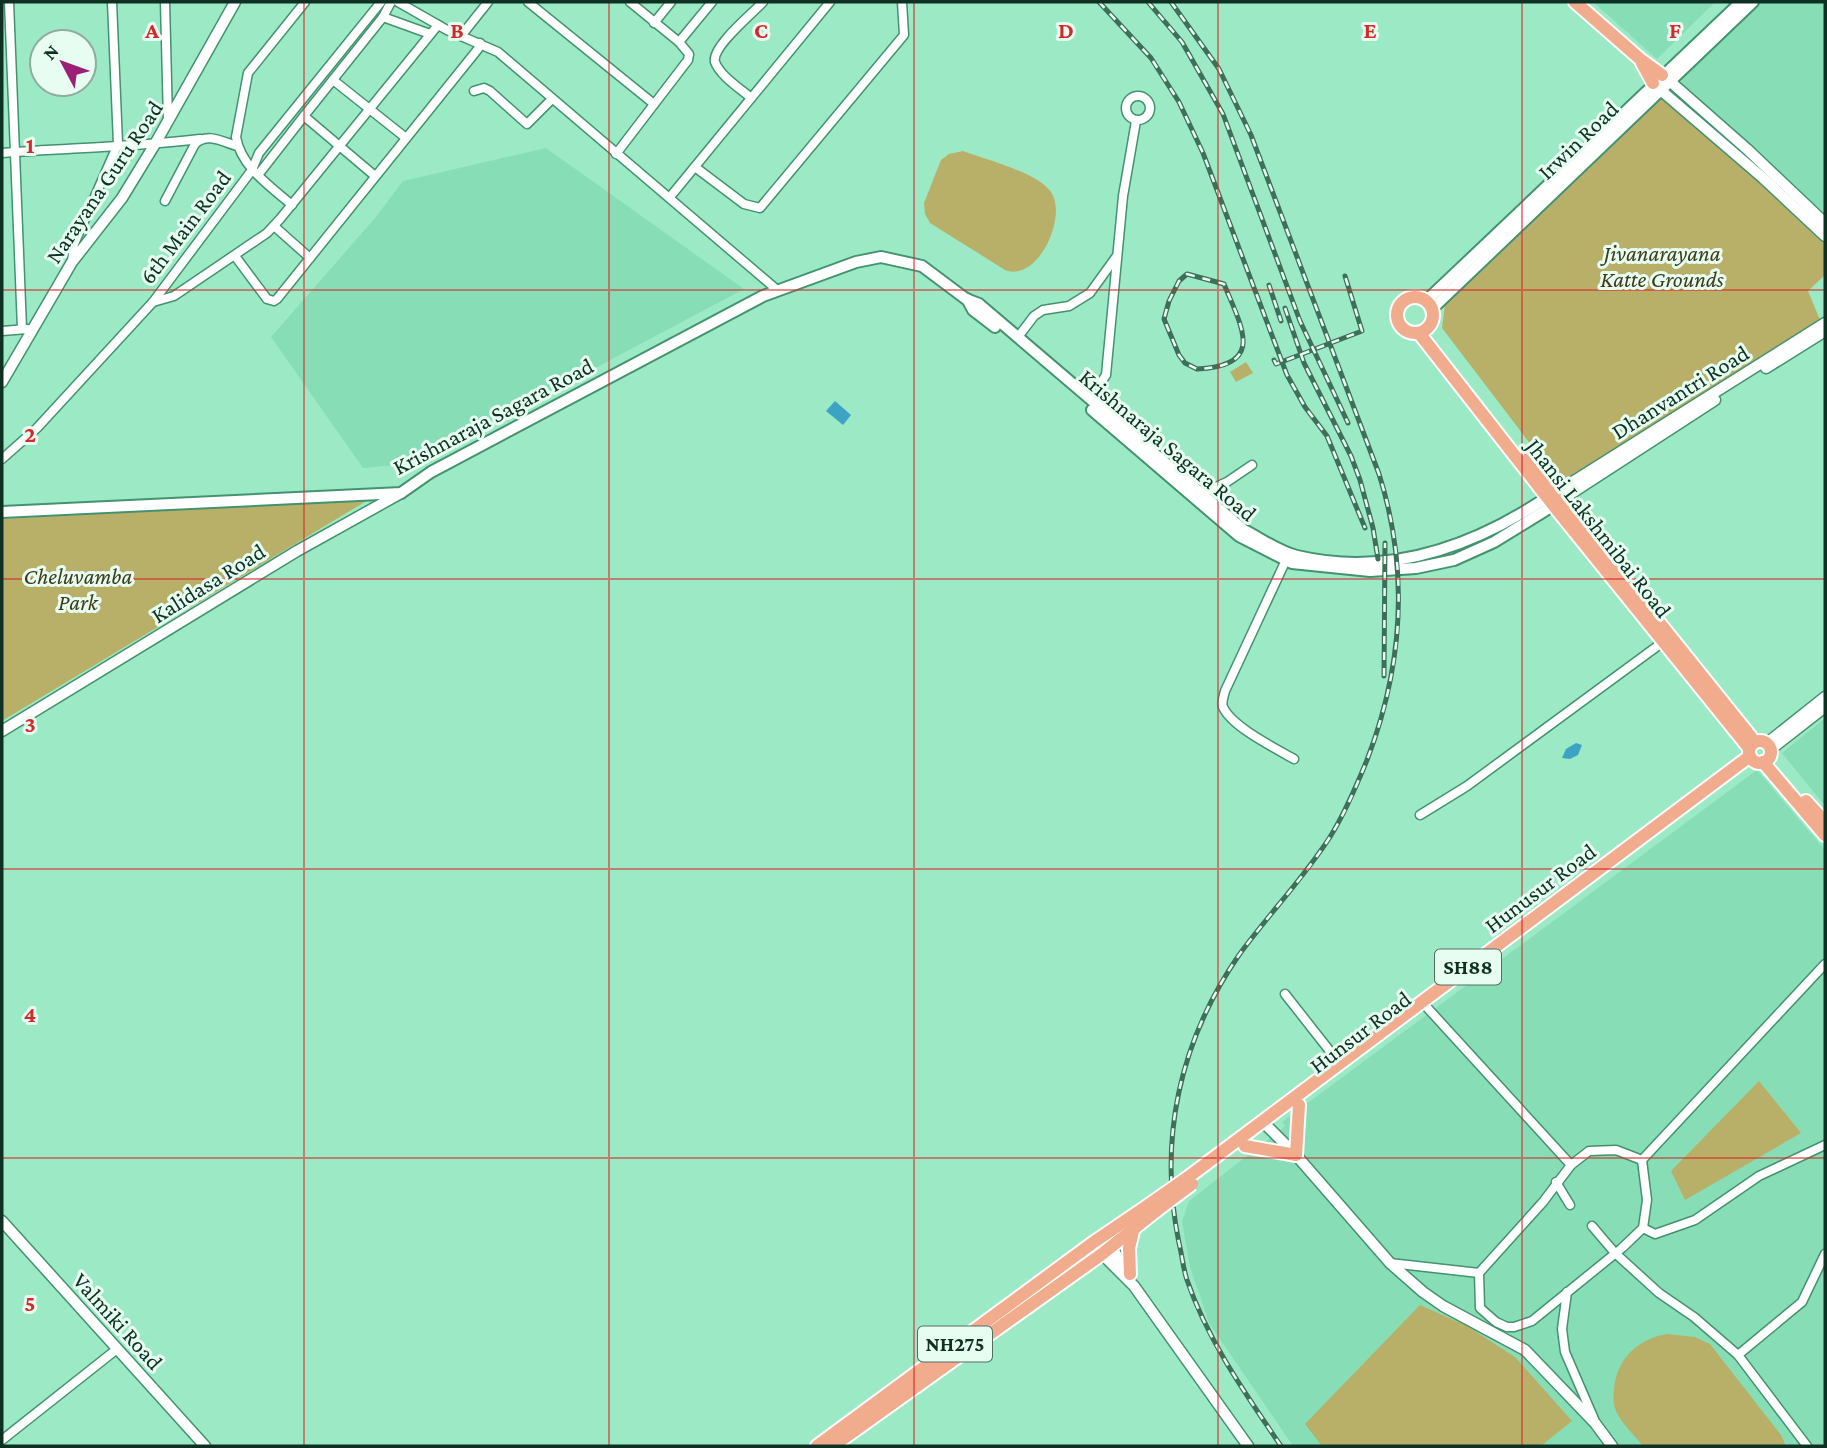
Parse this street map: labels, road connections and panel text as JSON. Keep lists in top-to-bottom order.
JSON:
{
  "streets": {
    "main road": [
      "Irwin Road",
      "Krishnaraja Sagara Road",
      "Jhansi Lakshmibai Road",
      "Hunusur Road",
      "SH88",
      "Hunsur Road",
      "NH275"
    ],
    "street": [
      "Narayana Guru Road",
      "6th Main Road",
      "Dhanvantri Road",
      "Kalidasa Road",
      "Valmiki Road"
    ]
  },
  "crossings": [
    ["Irwin Road", "Jhansi Lakshmibai Road"],
    ["Dhanvantri Road", "Krishnaraja Sagara Road"],
    ["Dhanvantri Road", "Jhansi Lakshmibai Road"],
    ["Krishnaraja Sagara Road", "Jhansi Lakshmibai Road"],
    ["Krishnaraja Sagara Road", "Kalidasa Road"],
    ["Jhansi Lakshmibai Road", "Hunusur Road"],
    ["Hunusur Road", "Hunsur Road"]
  ],
  "parks": ["Jivanarayana Katte Grounds", "Cheluvamba Park"],
  "north": "top left",
  "grid": {
    "columns": [
      "A",
      "B",
      "C",
      "D",
      "E",
      "F"
    ],
    "rows": [
      "1",
      "2",
      "3",
      "4",
      "5"
    ]
  }
}
